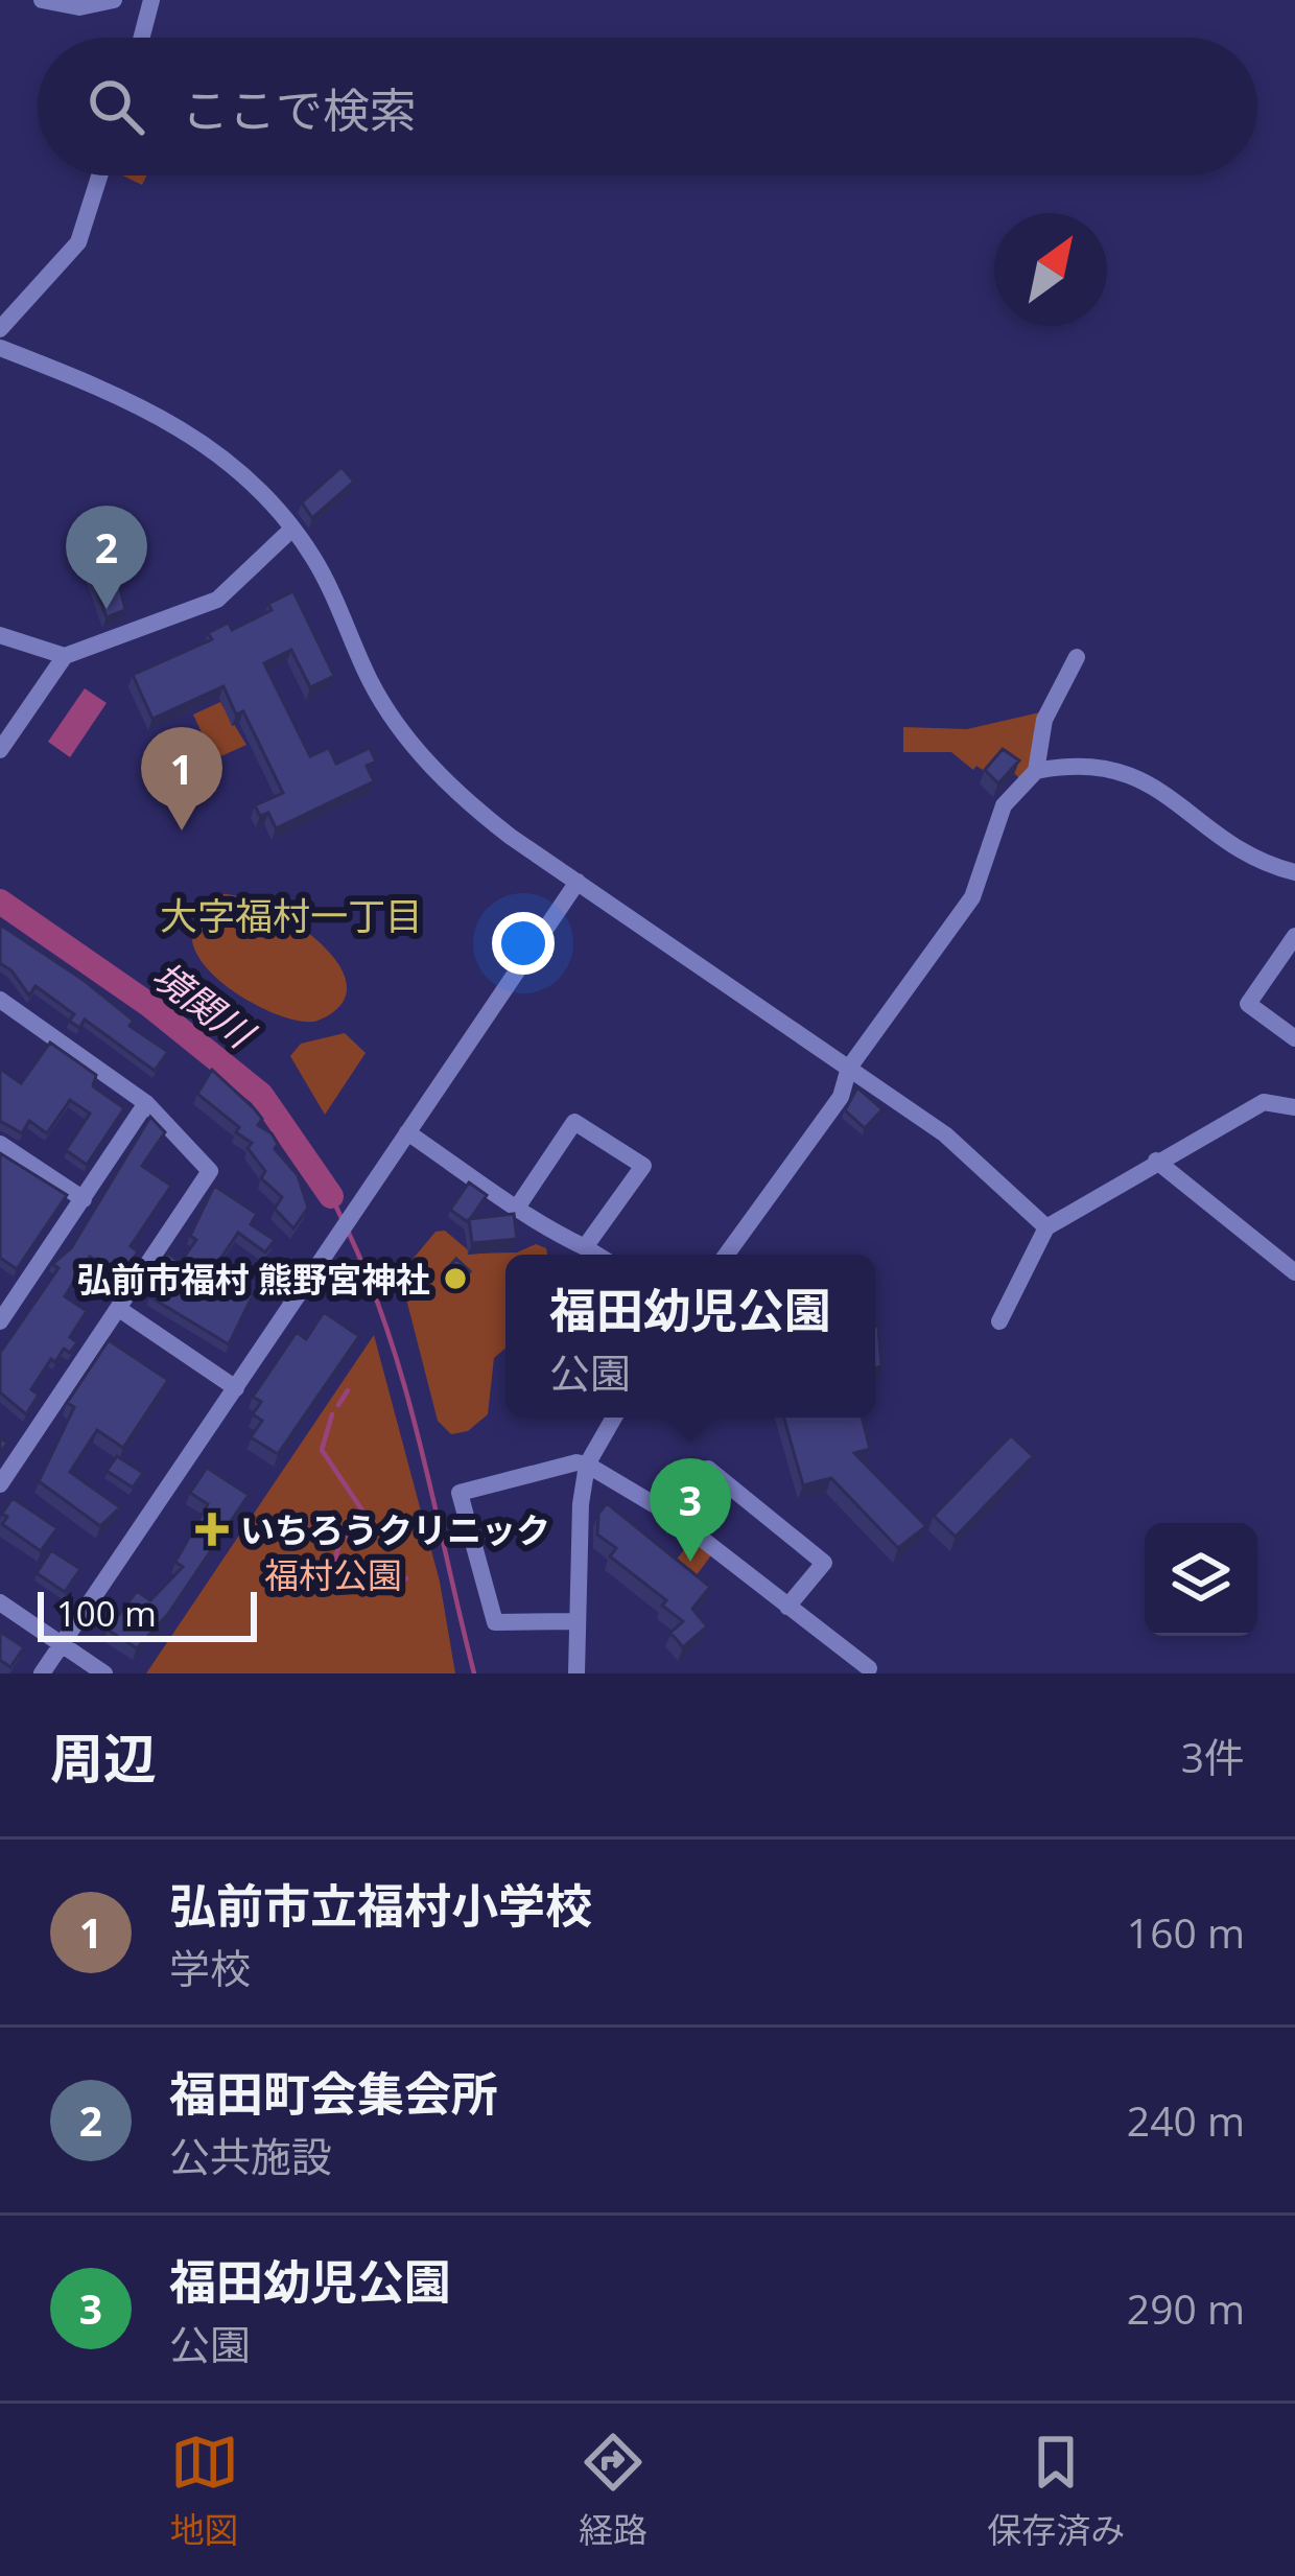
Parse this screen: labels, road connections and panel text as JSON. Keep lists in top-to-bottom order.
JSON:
{
  "districts": ["大字福村一丁目"],
  "water": ["境関川"],
  "parks": ["福村公園"],
  "places": {
    "other": ["弘前市福村 熊野宮神社"],
    "health": ["いちろうクリニック"]
  },
  "scale_bar": "100 m",
  "north": "top right",
  "page": {
    "search": "ここで検索",
    "pins": ["2", "1", "3"],
    "popup": ["福田幼児公園", "公園"],
    "scale": "100 m",
    "heading": ["周辺", "3件"],
    "list": [
      {
        "mark": "1",
        "name": "弘前市立福村小学校",
        "note": "学校",
        "value": "160 m"
      },
      {
        "mark": "2",
        "name": "福田町会集会所",
        "note": "公共施設",
        "value": "240 m"
      },
      {
        "mark": "3",
        "name": "福田幼児公園",
        "note": "公園",
        "value": "290 m"
      }
    ],
    "nav": ["地図", "経路", "保存済み"]
  }
}
